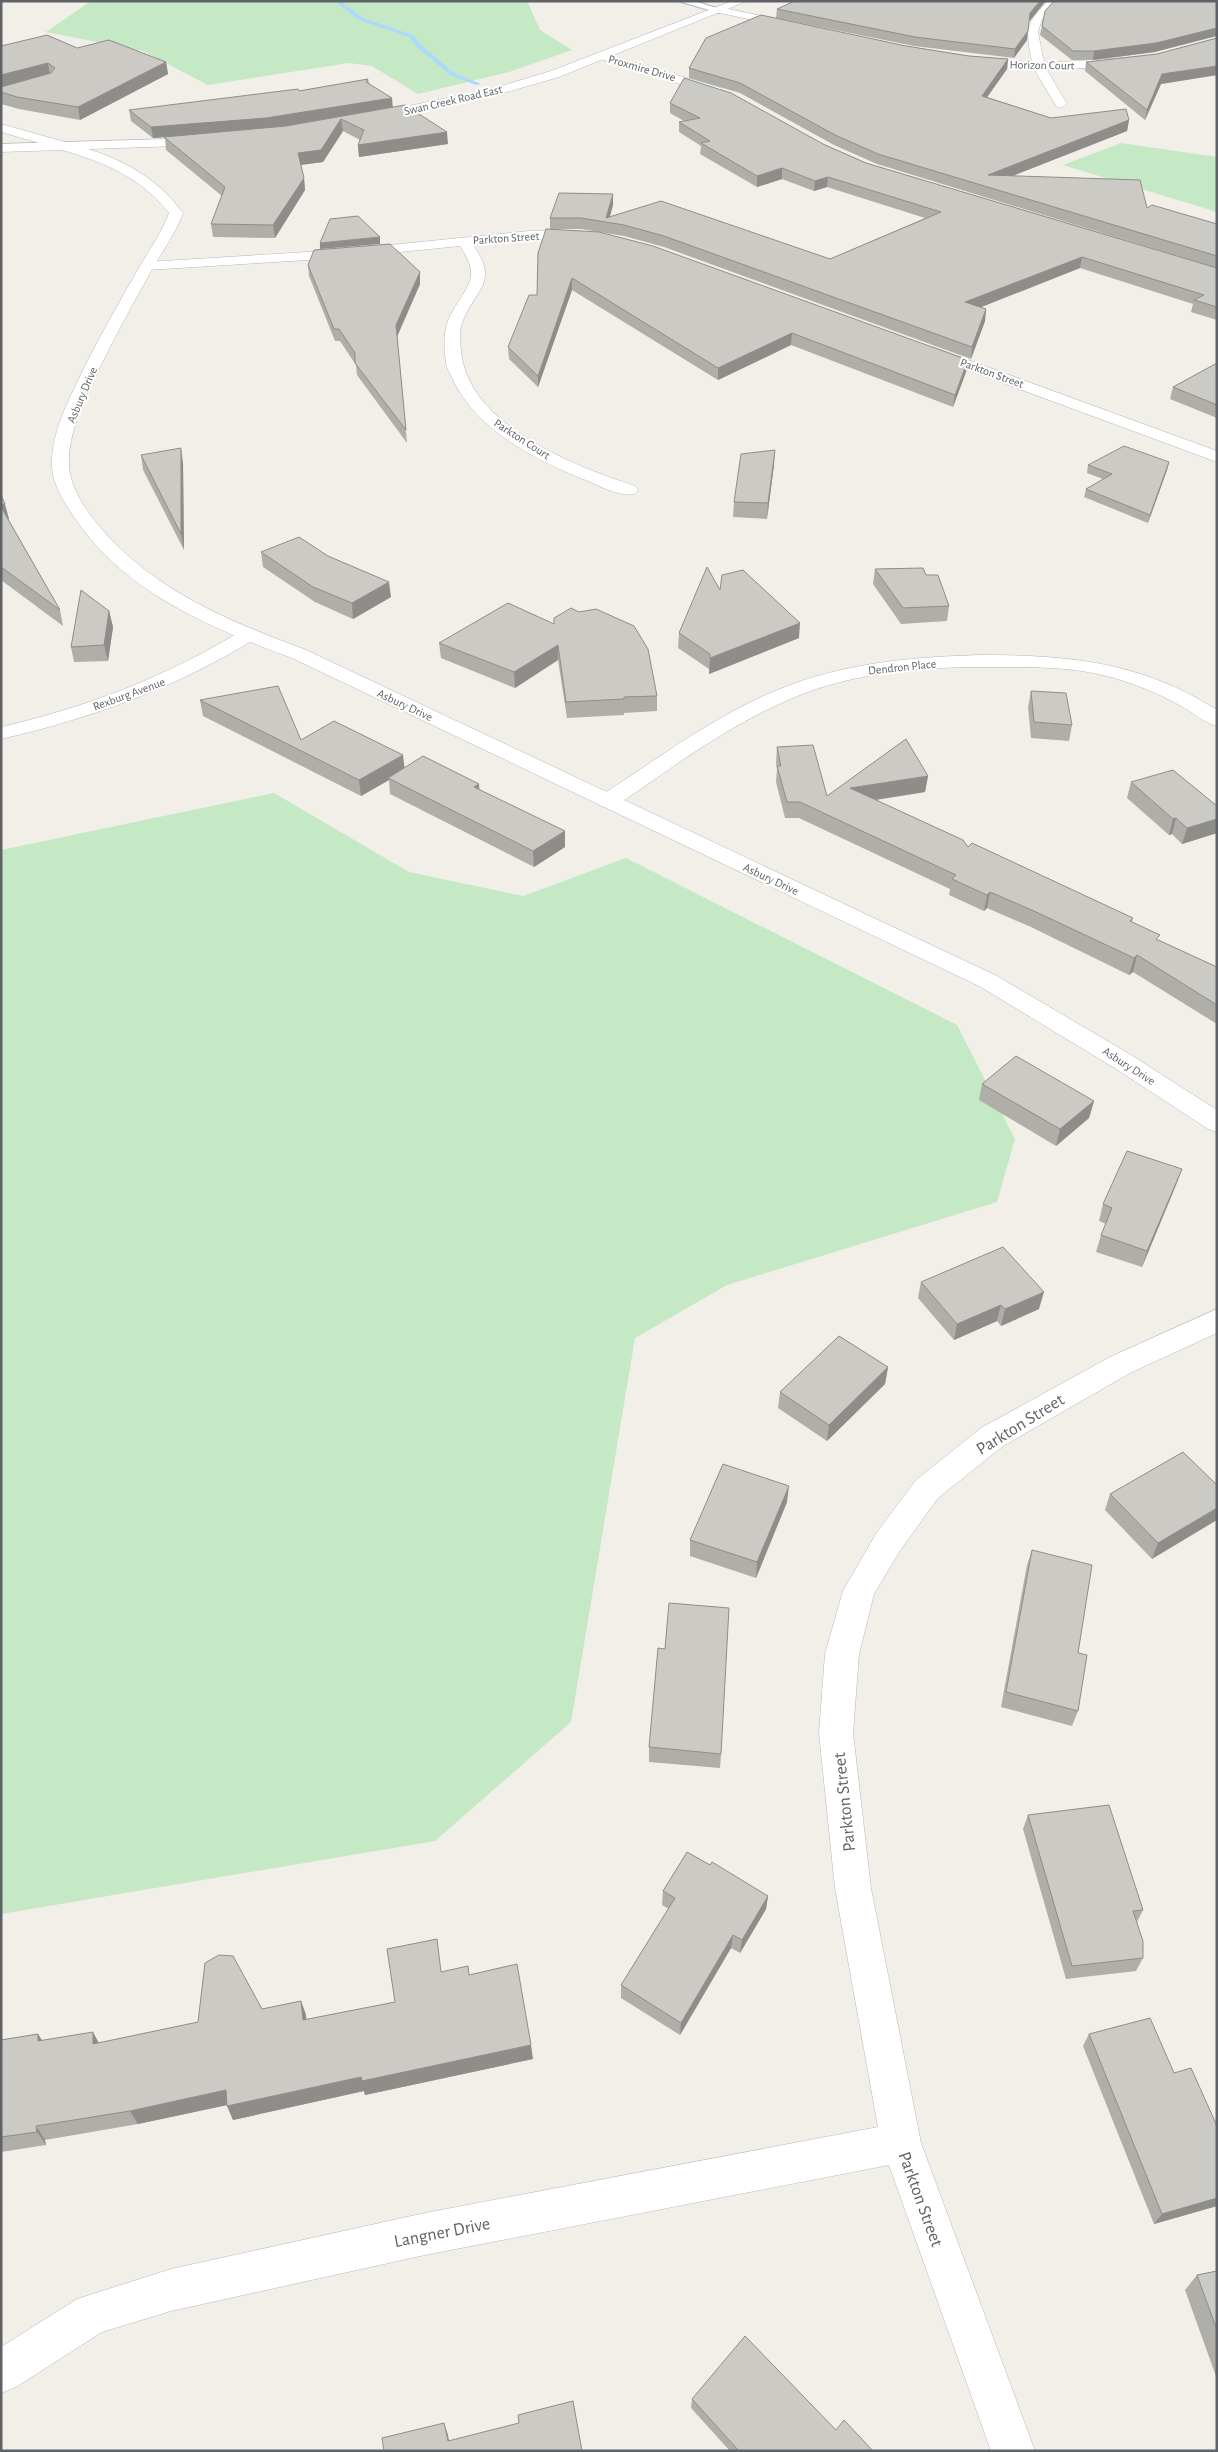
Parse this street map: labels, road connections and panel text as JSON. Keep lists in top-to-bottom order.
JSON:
{
  "streets": {
    "street": [
      "Horizon Court",
      "Proxmire Drive",
      "Swan Creek Road East",
      "Parkton Street",
      "Asbury Drive",
      "Parkton Court",
      "Dendron Place",
      "Rexburg Avenue",
      "Langner Drive"
    ]
  },
  "crossings": [
    ["Proxmire Drive", "Swan Creek Road East"],
    ["Parkton Street", "Asbury Drive"],
    ["Parkton Street", "Parkton Court"],
    ["Parkton Street", "Langner Drive"],
    ["Asbury Drive", "Dendron Place"],
    ["Asbury Drive", "Rexburg Avenue"]
  ]
}
